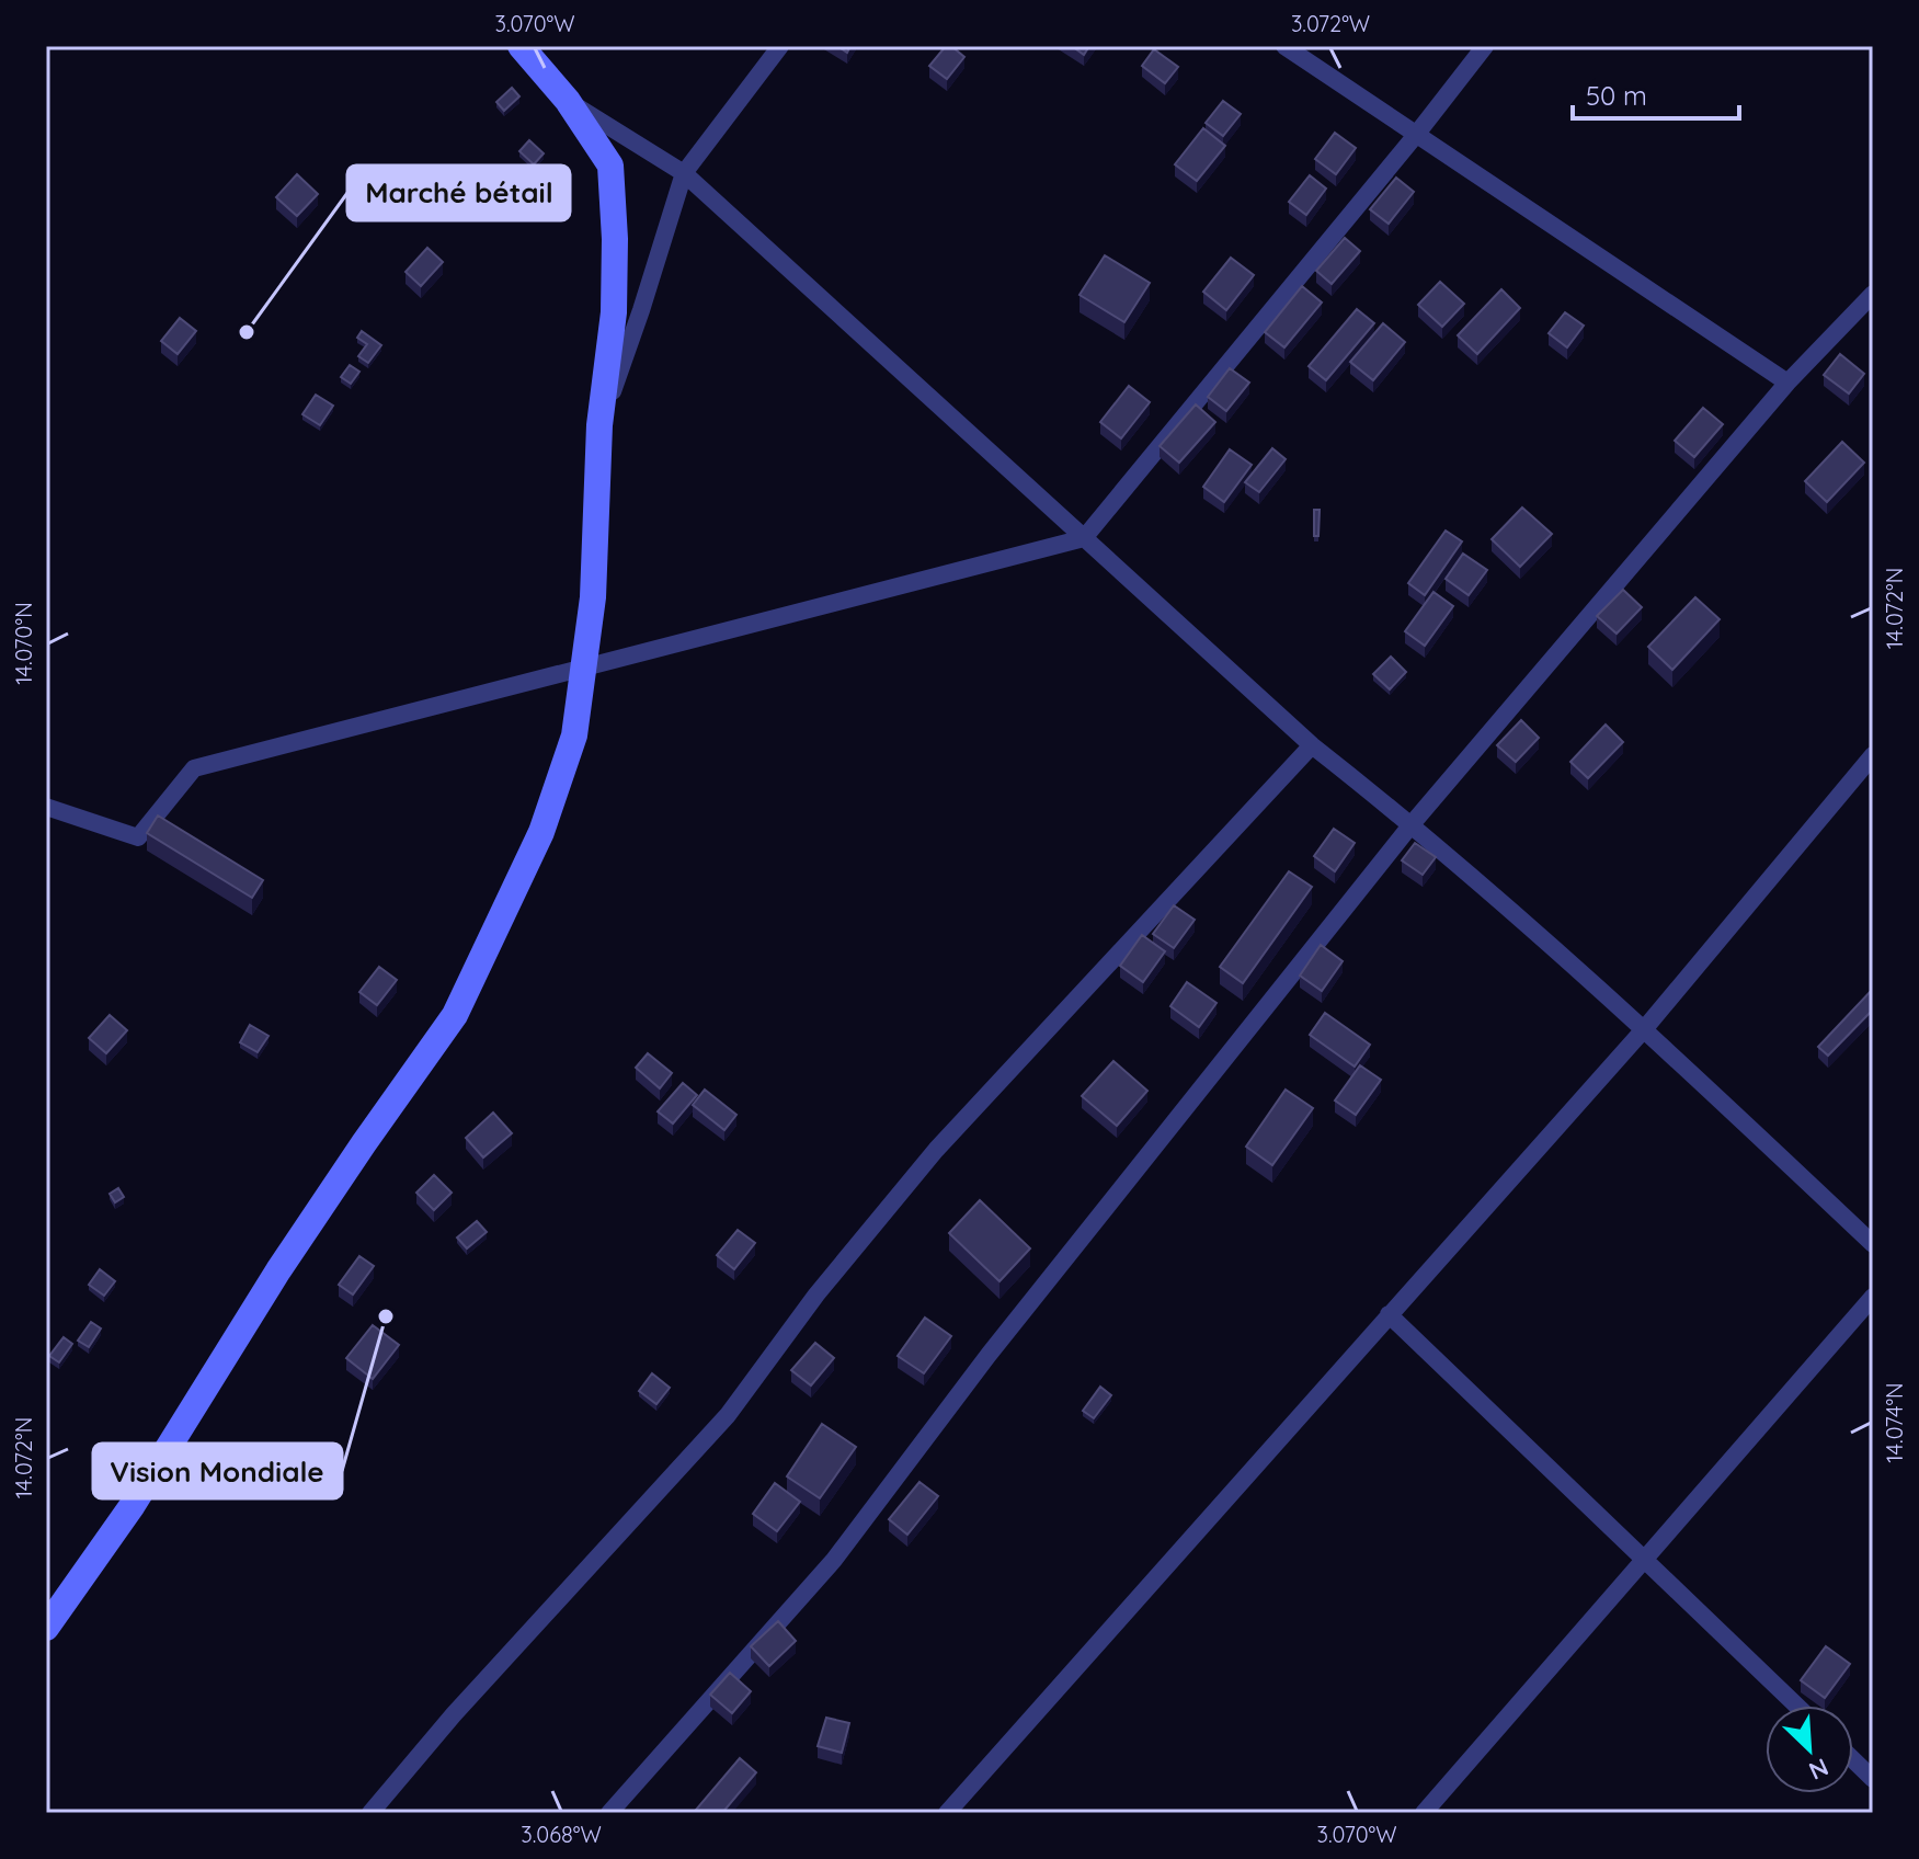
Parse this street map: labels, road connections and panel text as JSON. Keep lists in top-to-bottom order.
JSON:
{
  "places": ["Marché bétail", "Vision Mondiale"],
  "scale_bar": "50 m",
  "north": "bottom right",
  "coordinates": [
    "3.070°W",
    "3.072°W",
    "14.072°N",
    "14.070°N",
    "14.074°N",
    "3.068°W"
  ]
}
